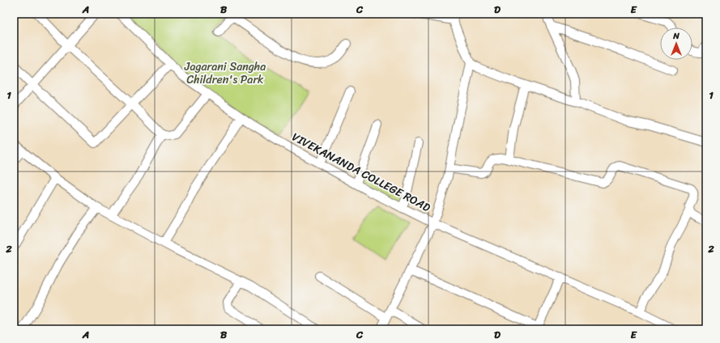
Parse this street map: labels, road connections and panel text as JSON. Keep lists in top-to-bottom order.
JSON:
{
  "streets": {
    "street": ["VIVEKANANDA COLLEGE ROAD"]
  },
  "parks": ["Jagarani Sangha Children's Park"],
  "north": "top",
  "grid": {
    "columns": [
      "A",
      "B",
      "C",
      "D",
      "E"
    ],
    "rows": ["1", "2"]
  }
}
